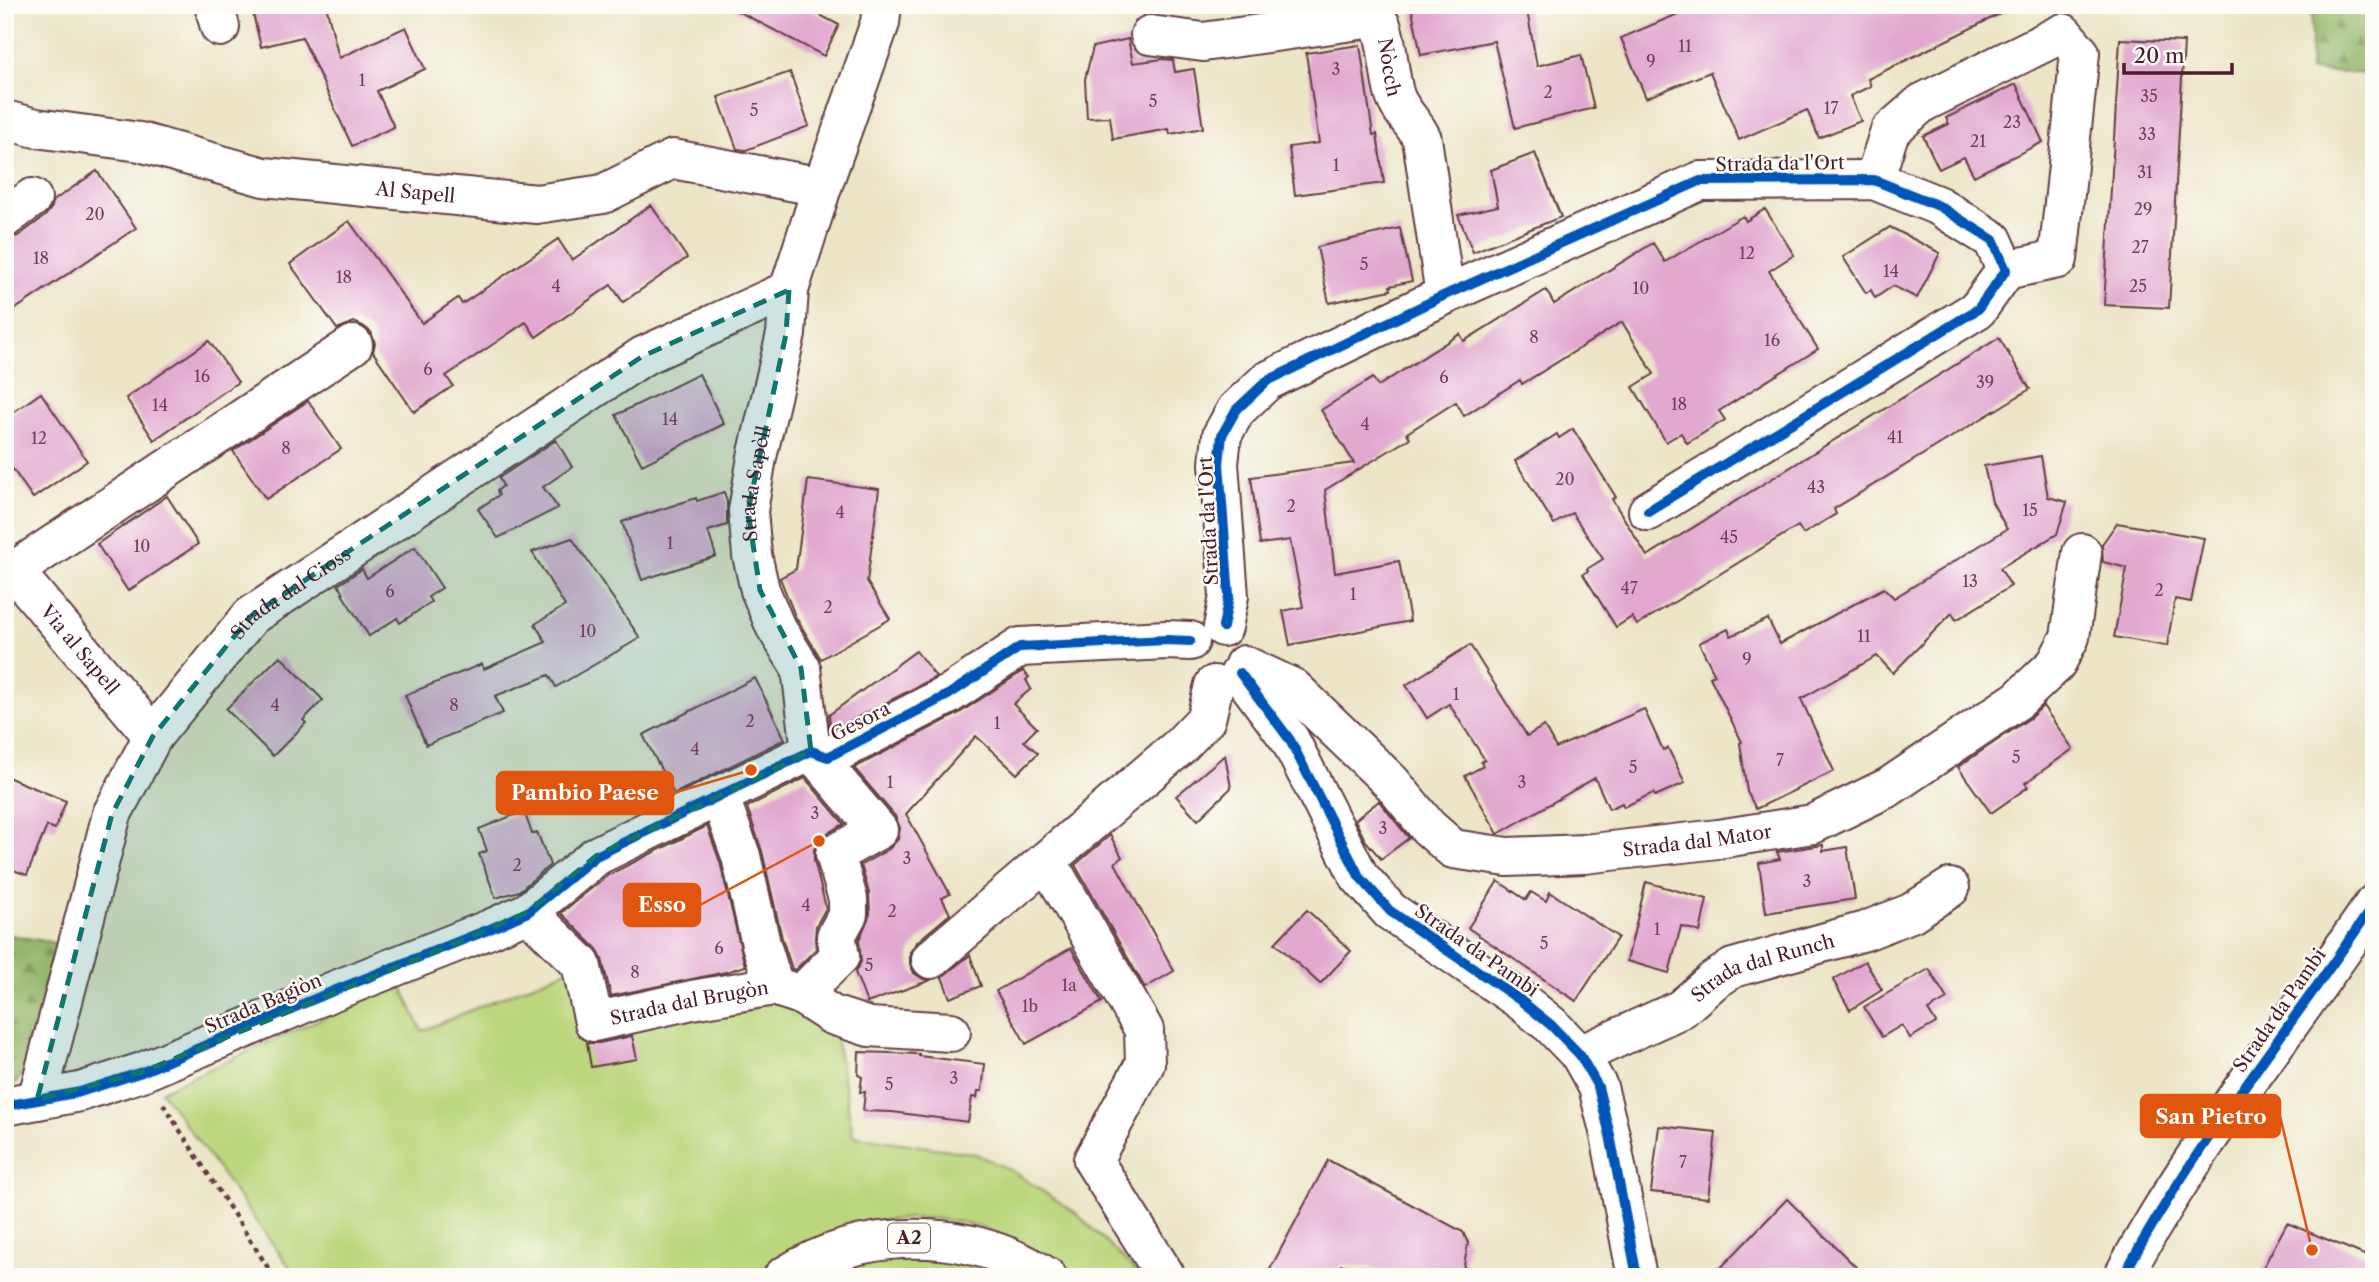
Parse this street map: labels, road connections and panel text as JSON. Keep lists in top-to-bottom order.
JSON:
{
  "streets": {
    "main road": [
      "Nòcch",
      "Strada da l'Ort",
      "Al Sapell",
      "Strada Sapèll",
      "Strada dal Cioss",
      "Via al Sapell",
      "Gesora",
      "Strada dal Mator",
      "Strada da Pambi",
      "Strada dal Runch",
      "Strada Bagiòn",
      "Strada dal Brugòn",
      "A2"
    ]
  },
  "crossings": [
    ["Nòcch", "Strada da l'Ort"],
    ["Strada da l'Ort", "Gesora"],
    ["Strada da l'Ort", "Strada dal Mator"],
    ["Strada da l'Ort", "Strada da Pambi"],
    ["Al Sapell", "Strada Sapèll"],
    ["Strada Sapèll", "Strada dal Cioss"],
    ["Strada Sapèll", "Gesora"],
    ["Strada dal Cioss", "Via al Sapell"],
    ["Strada dal Cioss", "Strada Bagiòn"],
    ["Gesora", "Strada dal Mator"],
    ["Gesora", "Strada da Pambi"],
    ["Gesora", "Strada Bagiòn"],
    ["Gesora", "Strada dal Brugòn"],
    ["Strada dal Mator", "Strada da Pambi"],
    ["Strada da Pambi", "Strada dal Runch"],
    ["Strada Bagiòn", "Strada dal Brugòn"]
  ],
  "places": ["Pambio Paese", "Esso", "San Pietro"],
  "house_numbers": [
    "11",
    "9",
    "3",
    "1",
    "2",
    "35",
    "5",
    "17",
    "5",
    "23",
    "33",
    "21",
    "1",
    "31",
    "29",
    "20",
    "27",
    "12",
    "18",
    "5",
    "14",
    "18",
    "4",
    "25",
    "10",
    "8",
    "16",
    "6",
    "16",
    "6",
    "39",
    "18",
    "14",
    "14",
    "4",
    "41",
    "12",
    "8",
    "20",
    "43",
    "2",
    "15",
    "4",
    "45",
    "1",
    "10",
    "13",
    "47",
    "2",
    "6",
    "1",
    "2",
    "10",
    "11",
    "9",
    "1",
    "4",
    "8",
    "2",
    "1",
    "4",
    "5",
    "7",
    "5",
    "1",
    "3",
    "3",
    "3",
    "3",
    "2",
    "3",
    "4",
    "2",
    "1",
    "5",
    "6",
    "5",
    "8",
    "1a",
    "1b",
    "3",
    "5",
    "7"
  ],
  "scale_bar": "20 m"
}
